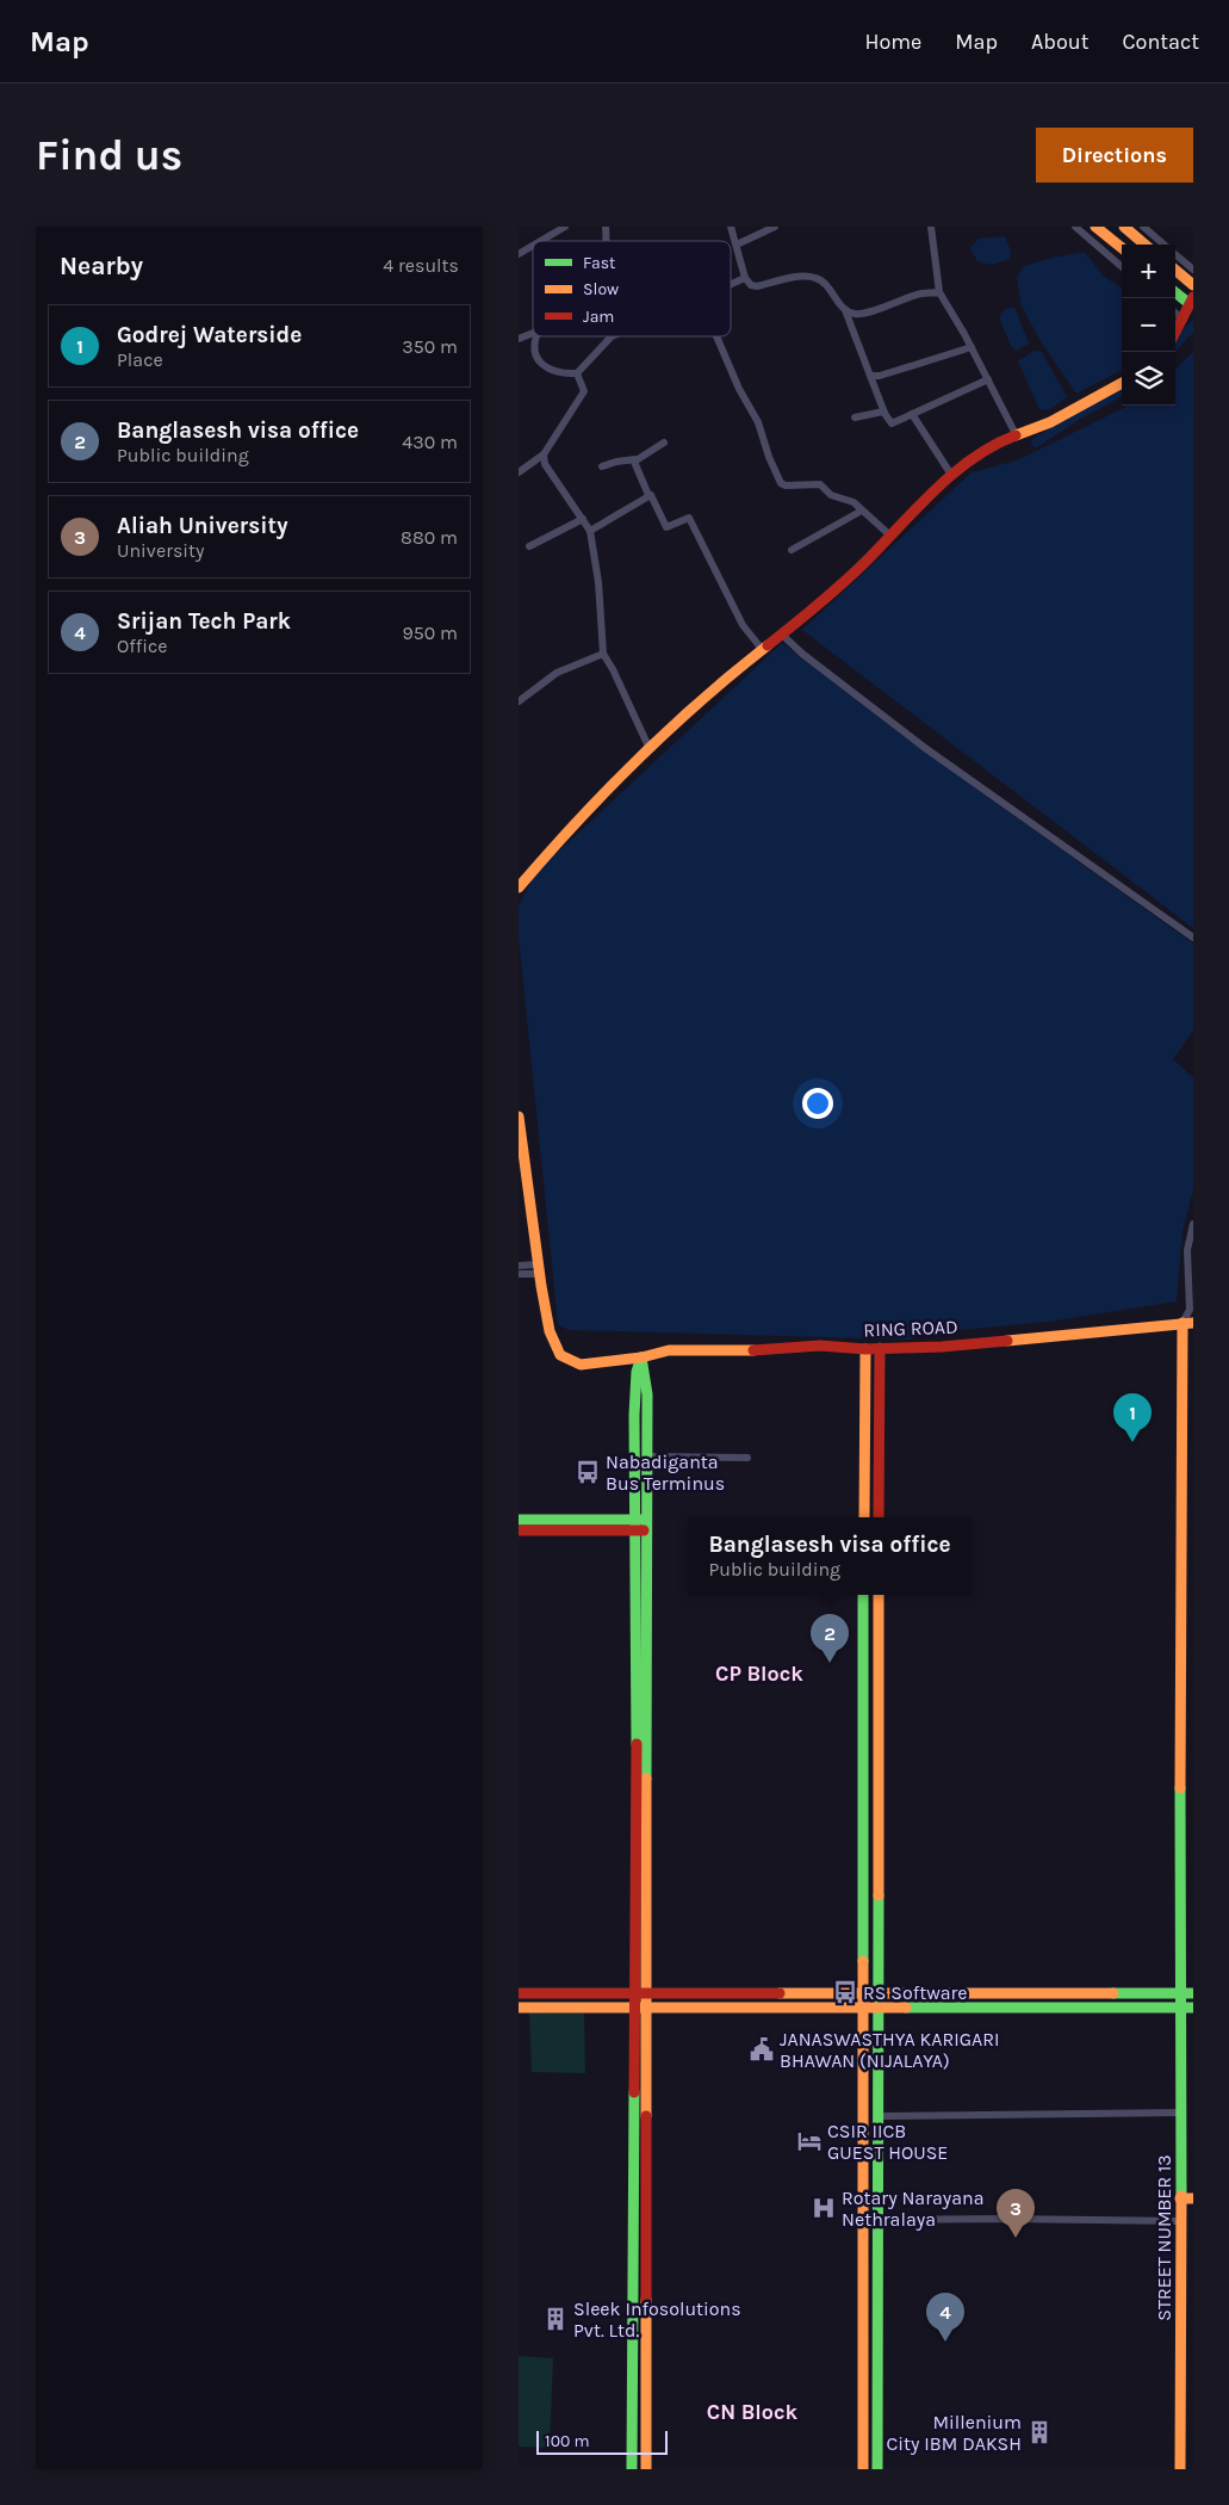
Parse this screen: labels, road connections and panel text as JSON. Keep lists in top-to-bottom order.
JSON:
{
  "streets": {
    "street": ["RING ROAD", "STREET NUMBER 13"]
  },
  "crossings": [
    ["RING ROAD", "STREET NUMBER 13"]
  ],
  "districts": ["CP Block", "CN Block"],
  "places": {
    "bus stop": ["Nabadiganta Bus Terminus", "RS Software"],
    "public building": ["JANASWASTHYA KARIGARI BHAWAN (NIJALAYA)"],
    "hotel": ["CSIR IICB GUEST HOUSE"],
    "hospital": ["Rotary Narayana Nethralaya"],
    "building": ["Sleek Infosolutions Pvt. Ltd.", "Millenium City IBM DAKSH"]
  },
  "legend": ["Fast", "Slow", "Jam"],
  "scale_bar": "100 m",
  "page": {
    "header": "Map",
    "nav": [
      "Home",
      "Map",
      "About",
      "Contact"
    ],
    "buttons": "Directions",
    "title": "Find us",
    "heading": ["Nearby", "4 results"],
    "map_buttons": ["+", "−"],
    "list": [
      {
        "mark": "1",
        "name": "Godrej Waterside",
        "note": "Place",
        "value": "350 m"
      },
      {
        "mark": "2",
        "name": "Banglasesh visa office",
        "note": "Public building",
        "value": "430 m"
      },
      {
        "mark": "3",
        "name": "Aliah University",
        "note": "University",
        "value": "880 m"
      },
      {
        "mark": "4",
        "name": "Srijan Tech Park",
        "note": "Office",
        "value": "950 m"
      }
    ],
    "pins": [
      "1",
      "2",
      "3",
      "4"
    ],
    "popup": ["Banglasesh visa office", "Public building"],
    "scale": "100 m"
  }
}
